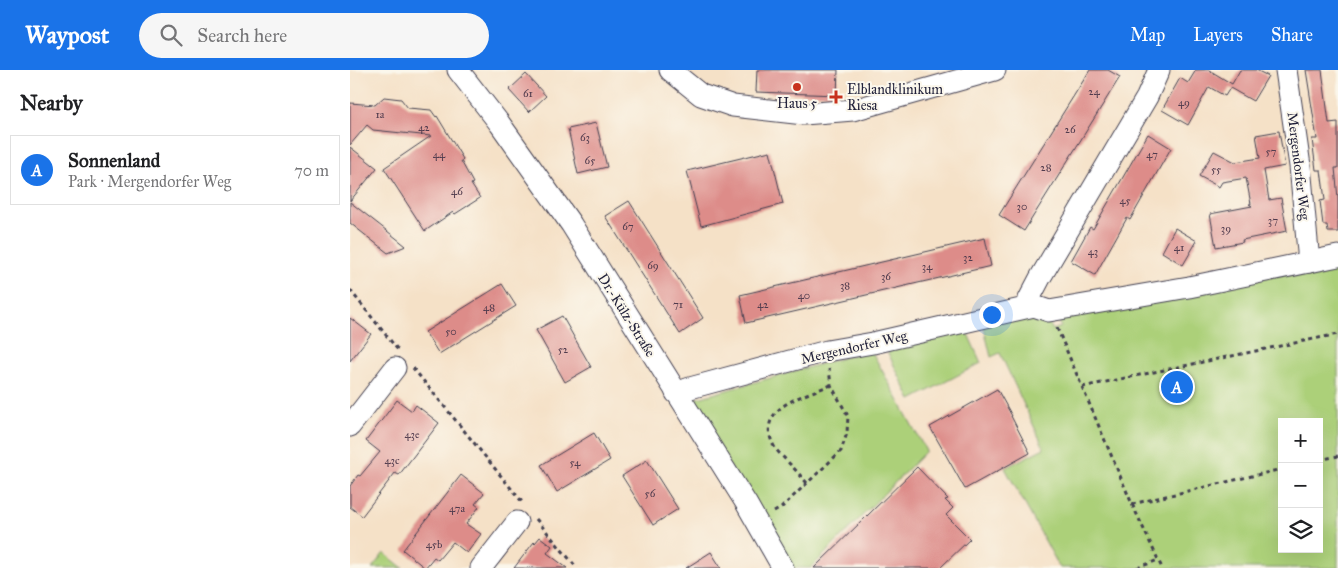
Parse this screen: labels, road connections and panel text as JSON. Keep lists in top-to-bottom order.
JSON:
{
  "streets": {
    "street": ["Mergendorfer Weg", "Dr.-Külz-Straße"]
  },
  "crossings": [
    ["Mergendorfer Weg", "Dr.-Külz-Straße"]
  ],
  "places": {
    "other": ["Haus 5"],
    "health": ["Elblandklinikum Riesa"]
  },
  "house_numbers": [
    "24",
    "61",
    "49",
    "1a",
    "42",
    "26",
    "63",
    "57",
    "44",
    "47",
    "65",
    "28",
    "55",
    "46",
    "45",
    "30",
    "37",
    "67",
    "39",
    "41",
    "43",
    "32",
    "69",
    "34",
    "36",
    "38",
    "40",
    "71",
    "42",
    "48",
    "50",
    "52",
    "43e",
    "43c",
    "54",
    "56",
    "47a",
    "45b"
  ],
  "page": {
    "header": "Waypost",
    "search": "Search here",
    "nav": ["Map", "Layers", "Share"],
    "heading": "Nearby",
    "list": [
      {
        "mark": "A",
        "name": "Sonnenland",
        "note": "Park · Mergendorfer Weg",
        "value": "70 m"
      }
    ],
    "pins": "A",
    "map_buttons": ["+", "−"]
  }
}
